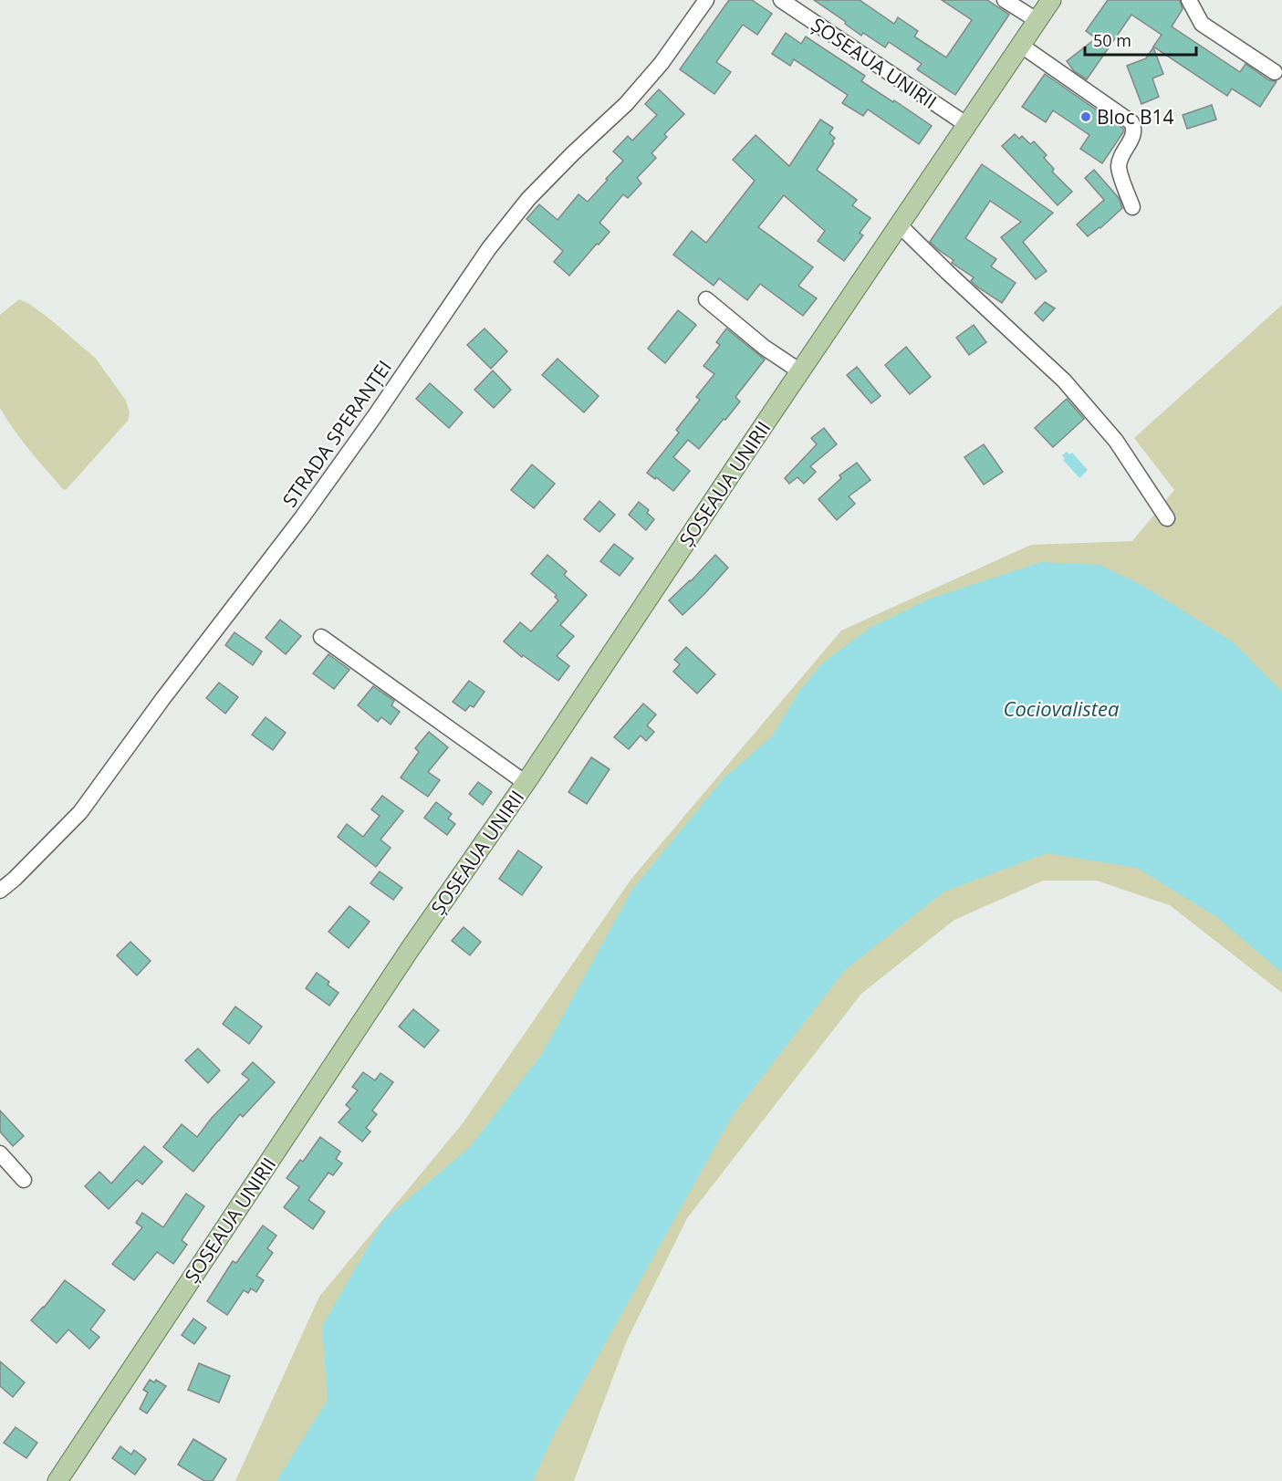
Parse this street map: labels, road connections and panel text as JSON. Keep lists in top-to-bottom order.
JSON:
{
  "streets": {
    "main road": ["ȘOSEAUA UNIRII"],
    "street": ["STRADA SPERANȚEI"]
  },
  "water": ["Cociovalistea"],
  "places": ["Bloc B14"],
  "scale_bar": "50 m"
}
